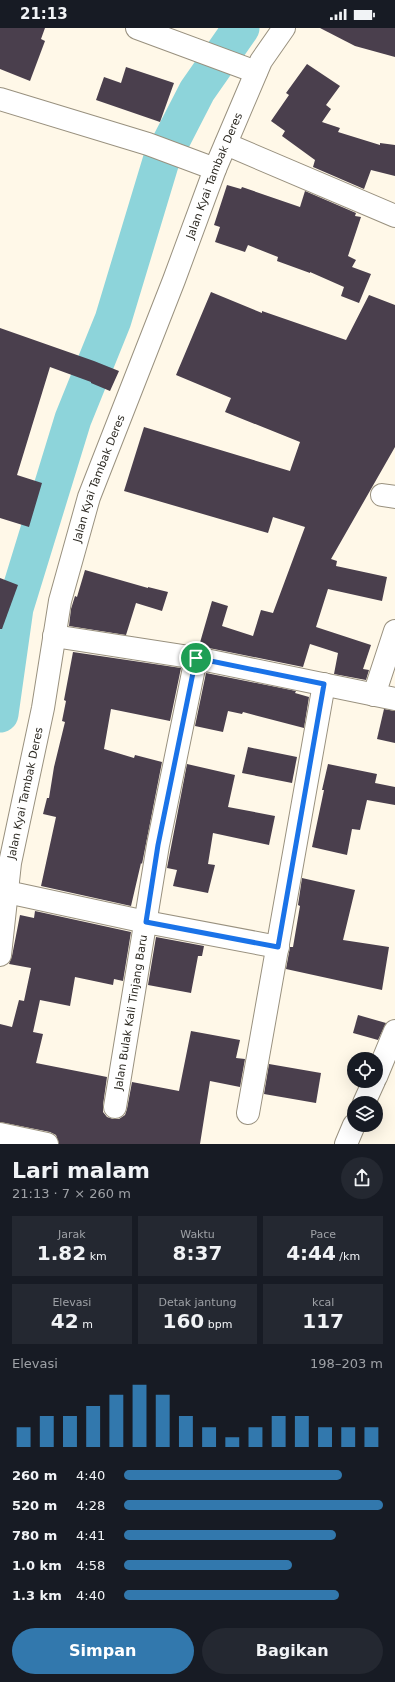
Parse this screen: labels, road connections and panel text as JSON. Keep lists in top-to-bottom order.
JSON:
{
  "streets": {
    "street": ["Jalan Kyai Tambak Deres", "Jalan Bulak Kali Tinjang Baru"]
  },
  "page": {
    "status": "21:13",
    "heading": ["Lari malam", "21:13 · 7 × 260 m"],
    "stats": [
      ["Jarak", "1.82 km"],
      ["Waktu", "8:37"],
      ["Pace", "4:44 /km"],
      ["Elevasi", "42 m"],
      ["Detak jantung", "160 bpm"],
      ["kcal", "117"]
    ],
    "chart": ["Elevasi", "198–203 m"],
    "list": [
      {
        "name": "260 m",
        "note": "4:40"
      },
      {
        "name": "520 m",
        "note": "4:28"
      },
      {
        "name": "780 m",
        "note": "4:41"
      },
      {
        "name": "1.0 km",
        "note": "4:58"
      },
      {
        "name": "1.3 km",
        "note": "4:40"
      }
    ],
    "buttons": ["Simpan", "Bagikan"]
  }
}
